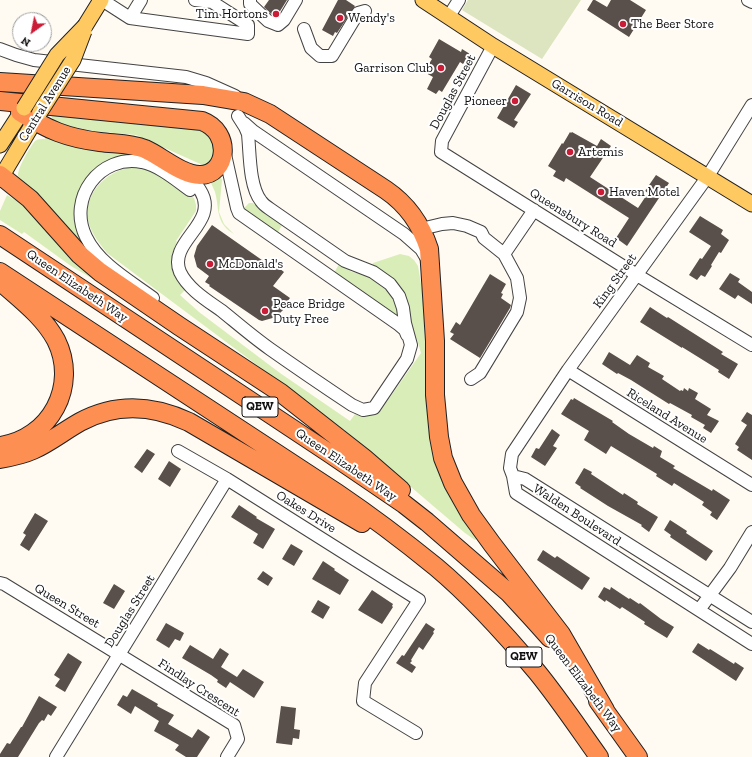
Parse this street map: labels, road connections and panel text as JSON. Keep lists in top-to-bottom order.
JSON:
{
  "streets": {
    "highway": ["Queen Elizabeth Way", "QEW"],
    "main road": ["Garrison Road", "Central Avenue"],
    "street": [
      "Douglas Street",
      "Queensbury Road",
      "King Street",
      "Riceland Avenue",
      "Oakes Drive",
      "Walden Boulevard",
      "Queen Street",
      "Findlay Crescent"
    ]
  },
  "crossings": [
    ["Douglas Street", "Garrison Road"],
    ["Douglas Street", "Queensbury Road"],
    ["Douglas Street", "Oakes Drive"],
    ["Douglas Street", "Queen Street"],
    ["Douglas Street", "Findlay Crescent"],
    ["Garrison Road", "King Street"],
    ["Queensbury Road", "King Street"],
    ["King Street", "Riceland Avenue"],
    ["King Street", "Walden Boulevard"],
    ["Queen Street", "Findlay Crescent"]
  ],
  "places": [
    "Tim Hortons",
    "Wendy's",
    "The Beer Store",
    "Garrison Club",
    "Pioneer",
    "Artemis",
    "Haven Motel",
    "McDonald's",
    "Peace Bridge Duty Free"
  ],
  "north": "bottom left"
}
